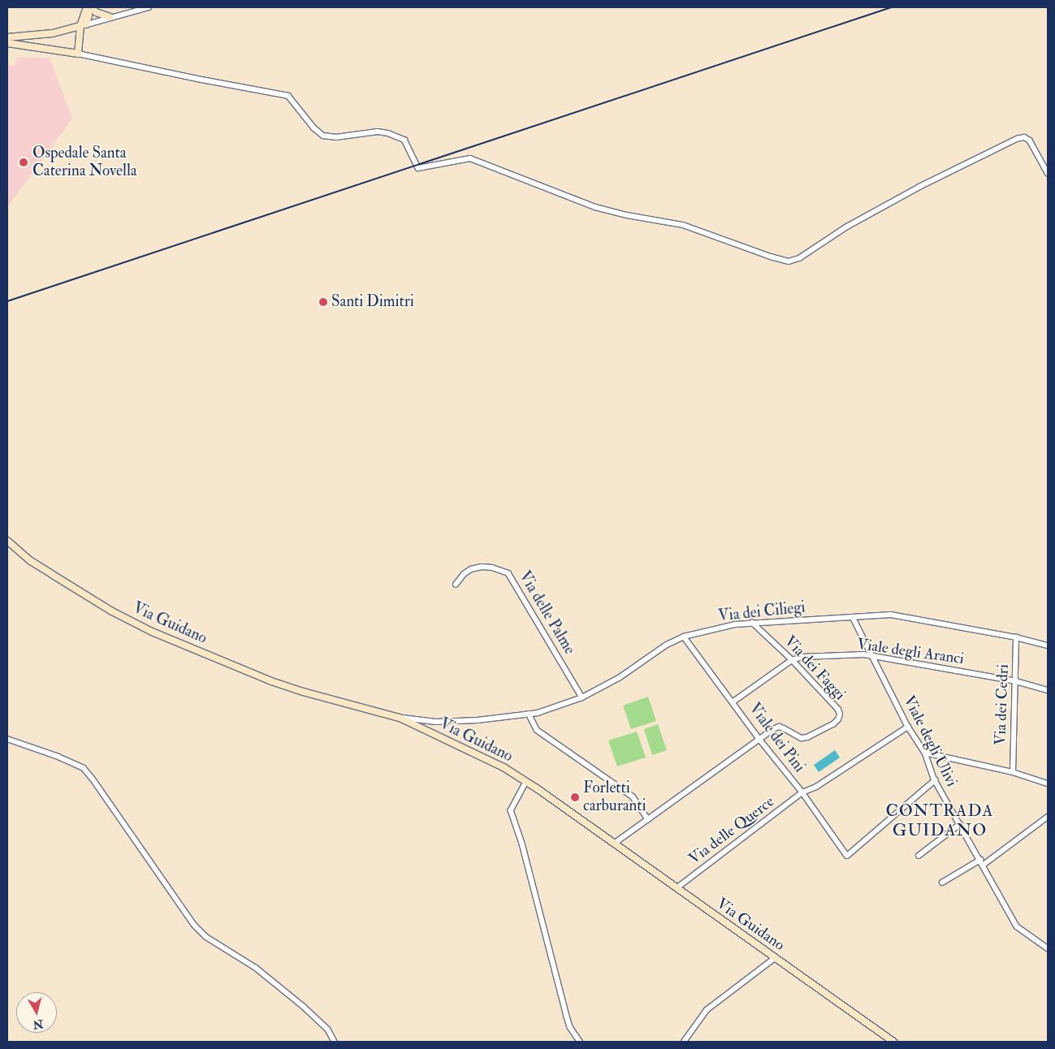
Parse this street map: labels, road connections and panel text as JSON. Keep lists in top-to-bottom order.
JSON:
{
  "streets": {
    "main road": ["Via Guidano"],
    "street": [
      "Via dei Ciliegi",
      "Via delle Palme",
      "Viale degli Aranci",
      "Via dei Faggi",
      "Via dei Cedri",
      "Viale dei Pini",
      "Viale degli Ulivi",
      "Via delle Querce"
    ]
  },
  "crossings": [
    ["Via dei Ciliegi", "Via delle Palme"],
    ["Via dei Ciliegi", "Via Guidano"],
    ["Via dei Ciliegi", "Via dei Faggi"],
    ["Via dei Ciliegi", "Via dei Cedri"],
    ["Via dei Ciliegi", "Viale dei Pini"],
    ["Via dei Ciliegi", "Viale degli Ulivi"],
    ["Via Guidano", "Via delle Querce"],
    ["Viale degli Aranci", "Via dei Faggi"],
    ["Viale degli Aranci", "Via dei Cedri"],
    ["Viale degli Aranci", "Viale dei Pini"],
    ["Viale degli Aranci", "Viale degli Ulivi"],
    ["Via dei Faggi", "Viale dei Pini"],
    ["Viale dei Pini", "Viale degli Ulivi"],
    ["Viale dei Pini", "Via delle Querce"],
    ["Viale degli Ulivi", "Via delle Querce"]
  ],
  "districts": ["CONTRADA GUIDANO"],
  "places": ["Ospedale Santa Caterina Novella", "Santi Dimitri", "Forletti carburanti"],
  "north": "bottom"
}
